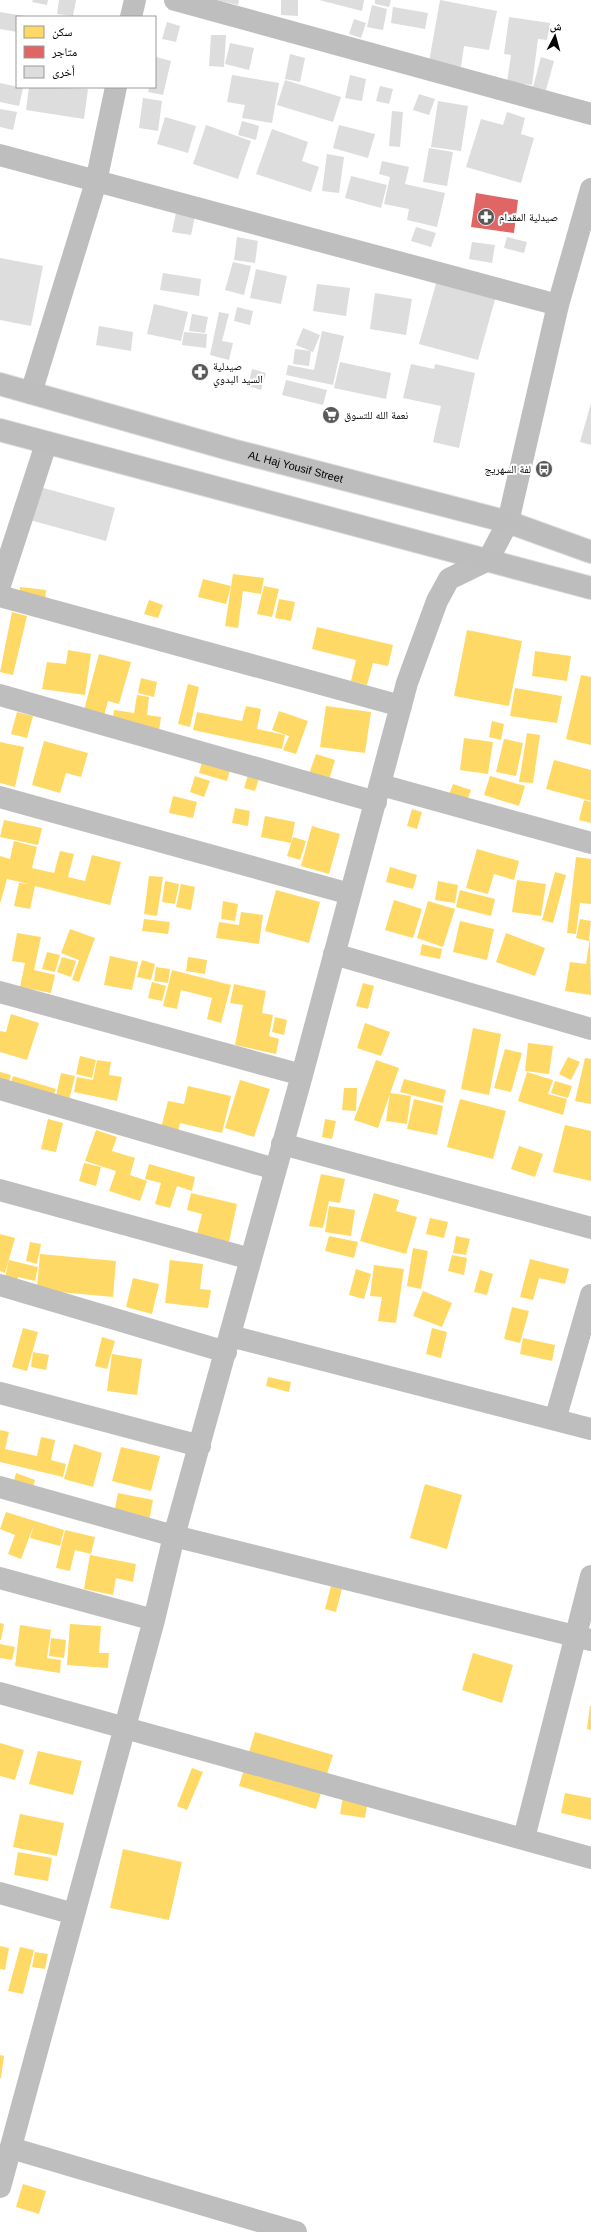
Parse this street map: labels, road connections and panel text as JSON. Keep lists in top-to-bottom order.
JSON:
{
  "streets": {
    "main road": ["AL Haj Yousif Street"]
  },
  "places": {
    "pharmacy": ["صيدلية المقدام", "صيدلية السيد البدوي"],
    "supermarket": ["نعمة الله للتسوق"],
    "bus stop": ["لفة السهريج"]
  },
  "legend": ["سكن", "متاجر", "أخرى"],
  "north": "top"
}
